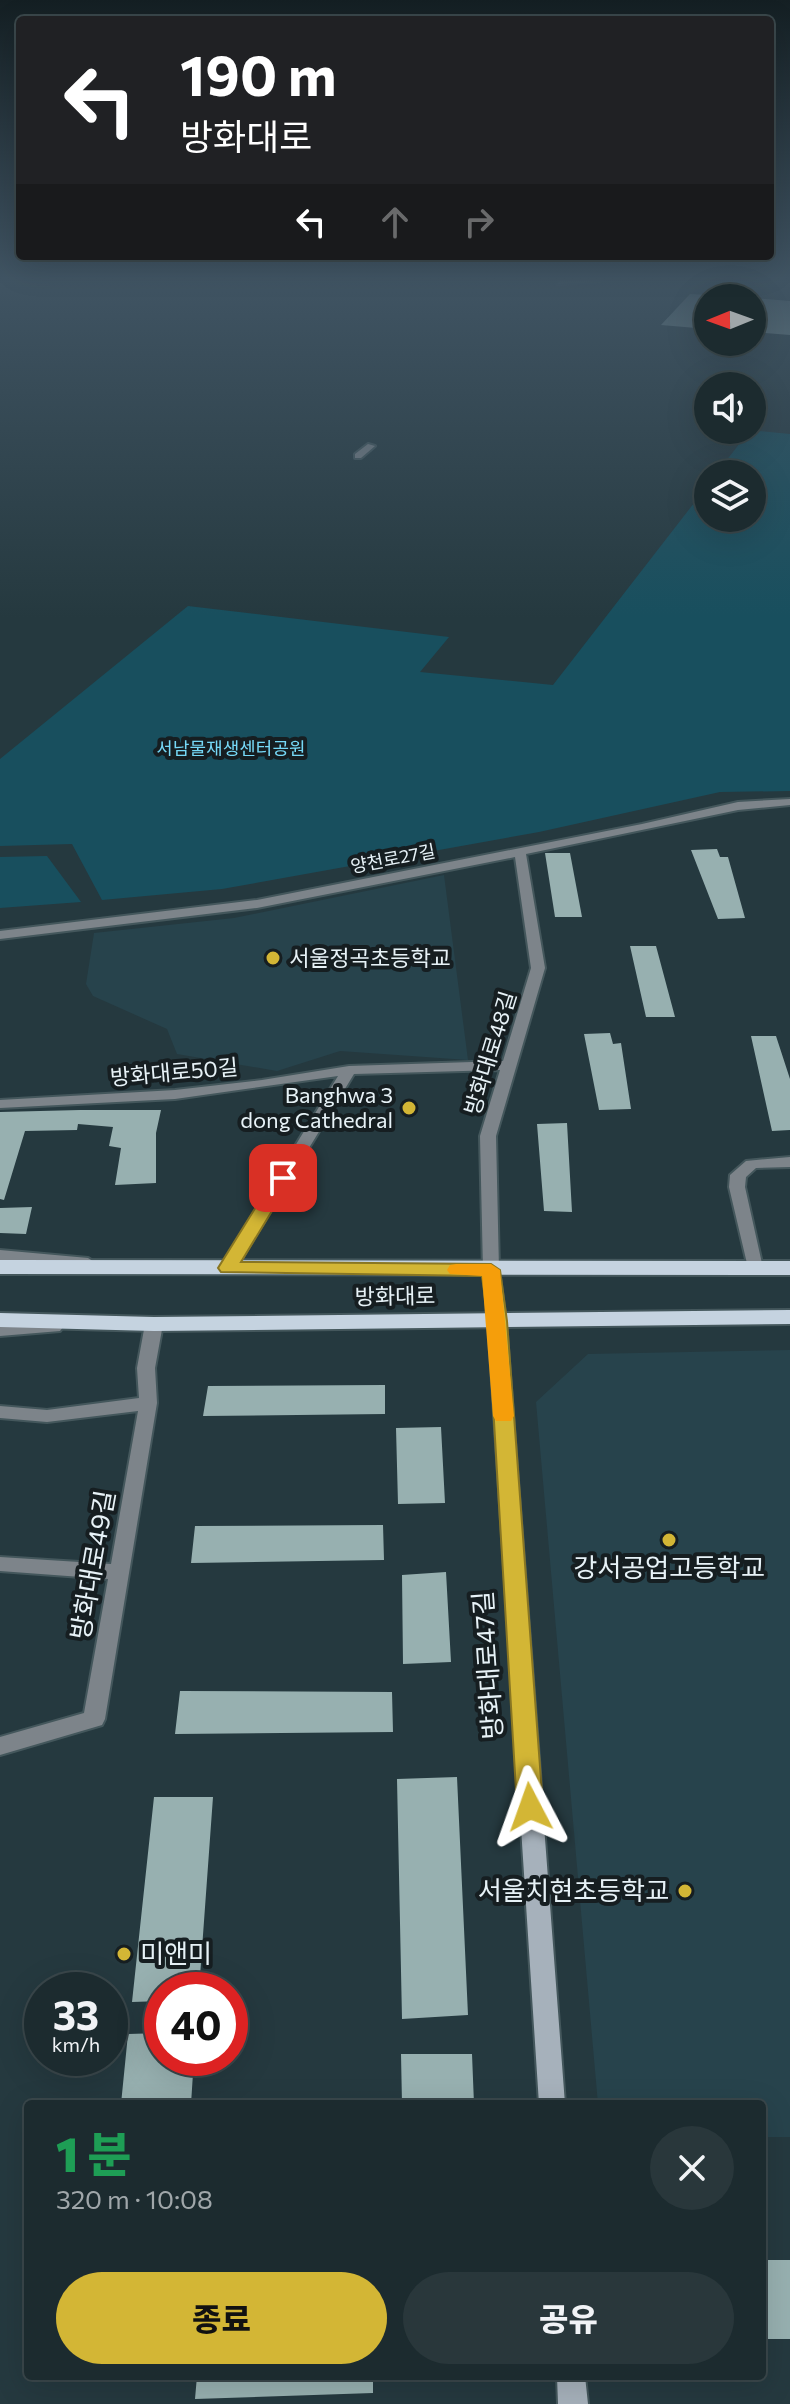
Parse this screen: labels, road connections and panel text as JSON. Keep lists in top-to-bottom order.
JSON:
{
  "streets": {
    "main road": ["방화대로"],
    "street": [
      "양천로27길",
      "방화대로48길",
      "방화대로50길",
      "방화대로49길",
      "방화대로47길"
    ]
  },
  "crossings": [
    ["양천로27길", "방화대로48길"],
    ["방화대로48길", "방화대로50길"],
    ["방화대로48길", "방화대로"],
    ["방화대로48길", "방화대로47길"],
    ["방화대로", "방화대로49길"],
    ["방화대로", "방화대로47길"]
  ],
  "parks": ["서남물재생센터공원"],
  "places": [
    "서울정곡초등학교",
    "Banghwa 3 dong Cathedral",
    "강서공업고등학교",
    "서울치현초등학교",
    "미앤미"
  ],
  "north": "left",
  "page": {
    "turn": ["190 m", "방화대로"],
    "speed": "33 km/h",
    "limit": "40",
    "heading": ["1 분", "320 m · 10:08"],
    "buttons": ["종료", "공유"]
  }
}
